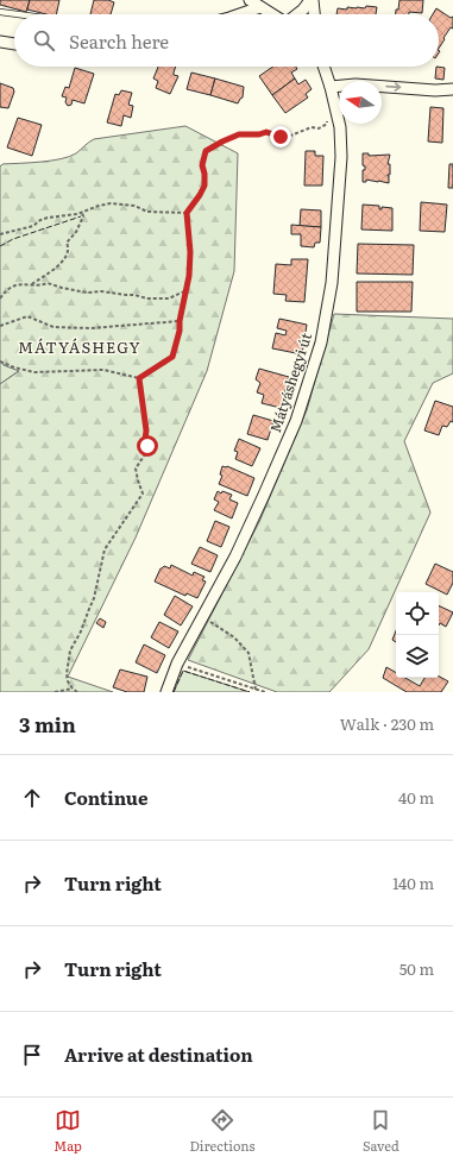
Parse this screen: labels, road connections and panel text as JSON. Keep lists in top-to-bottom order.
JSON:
{
  "streets": {
    "street": ["Mátyáshegyi út"]
  },
  "districts": ["MÁTYÁSHEGY"],
  "north": "left",
  "page": {
    "search": "Search here",
    "heading": ["3 min", "Walk · 230 m"],
    "list": [
      ["Continue", "40 m"],
      ["Turn right", "140 m"],
      ["Turn right", "50 m"],
      "Arrive at destination"
    ],
    "nav": ["Map", "Directions", "Saved"]
  }
}
